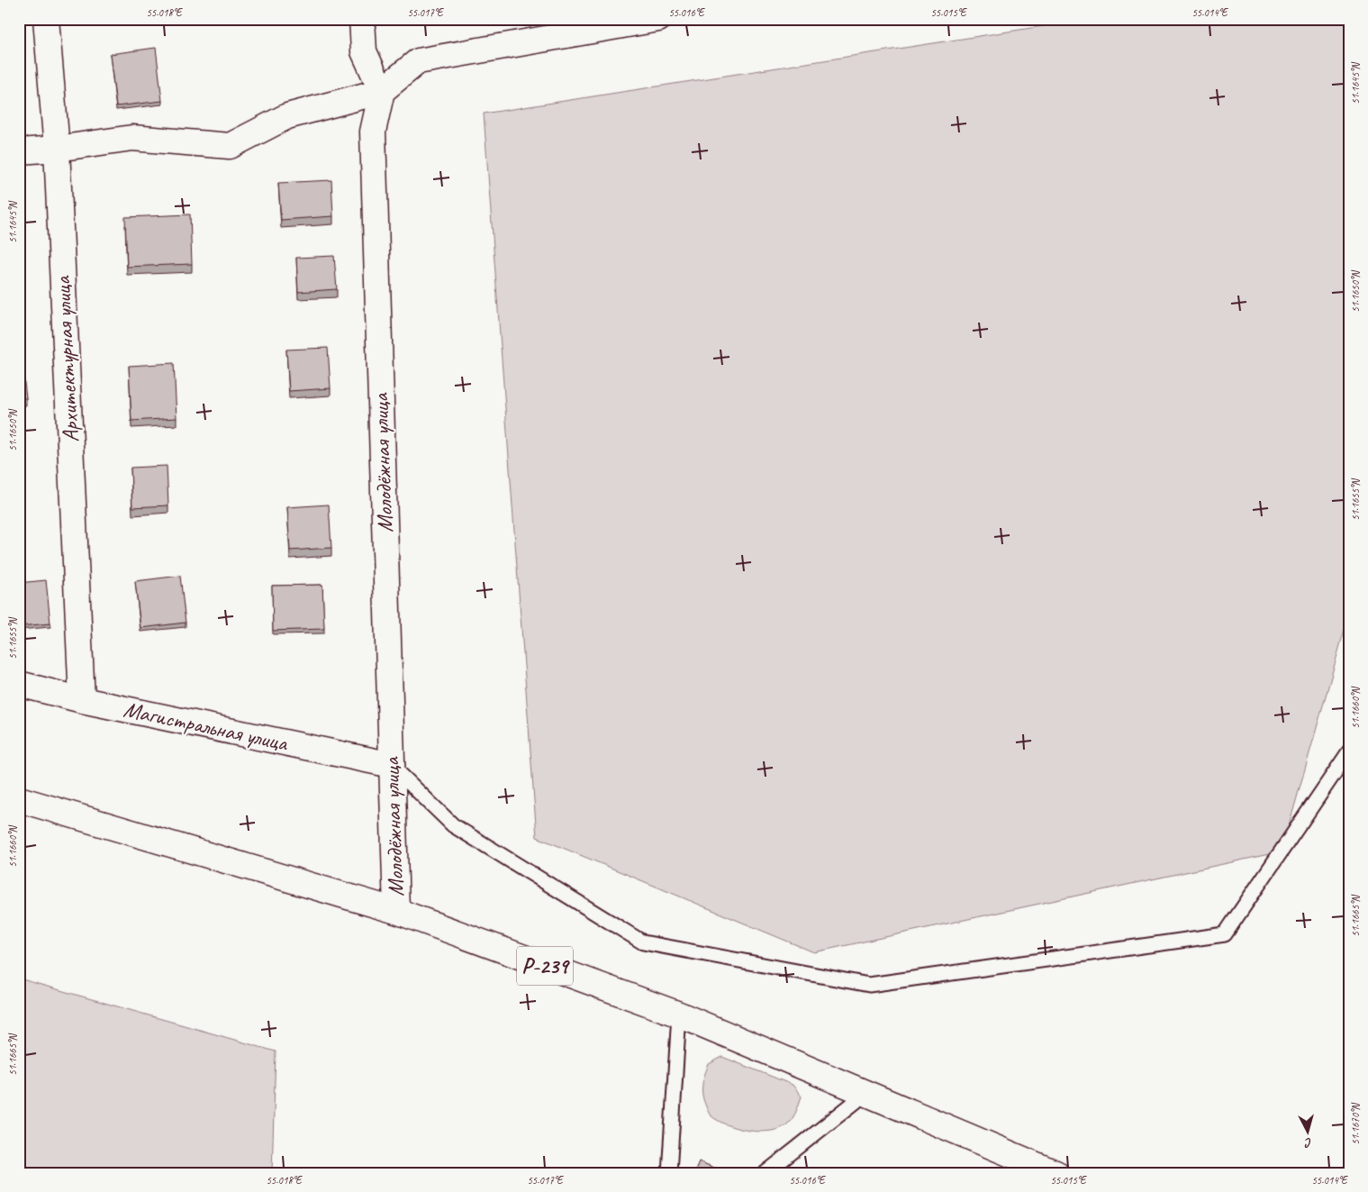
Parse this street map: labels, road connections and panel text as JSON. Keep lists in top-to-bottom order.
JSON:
{
  "streets": {
    "main road": [
      "Архитектурная улица",
      "Молодёжная улица",
      "Магистральная улица",
      "Р-239"
    ]
  },
  "crossings": [
    ["Архитектурная улица", "Магистральная улица"],
    ["Молодёжная улица", "Магистральная улица"],
    ["Молодёжная улица", "Р-239"]
  ],
  "north": "bottom",
  "coordinates": [
    "55.018°E",
    "55.017°E",
    "55.016°E",
    "55.015°E",
    "55.014°E",
    "51.1645°N",
    "51.1650°N",
    "51.1655°N",
    "51.1660°N",
    "51.1665°N",
    "51.1670°N"
  ]
}
